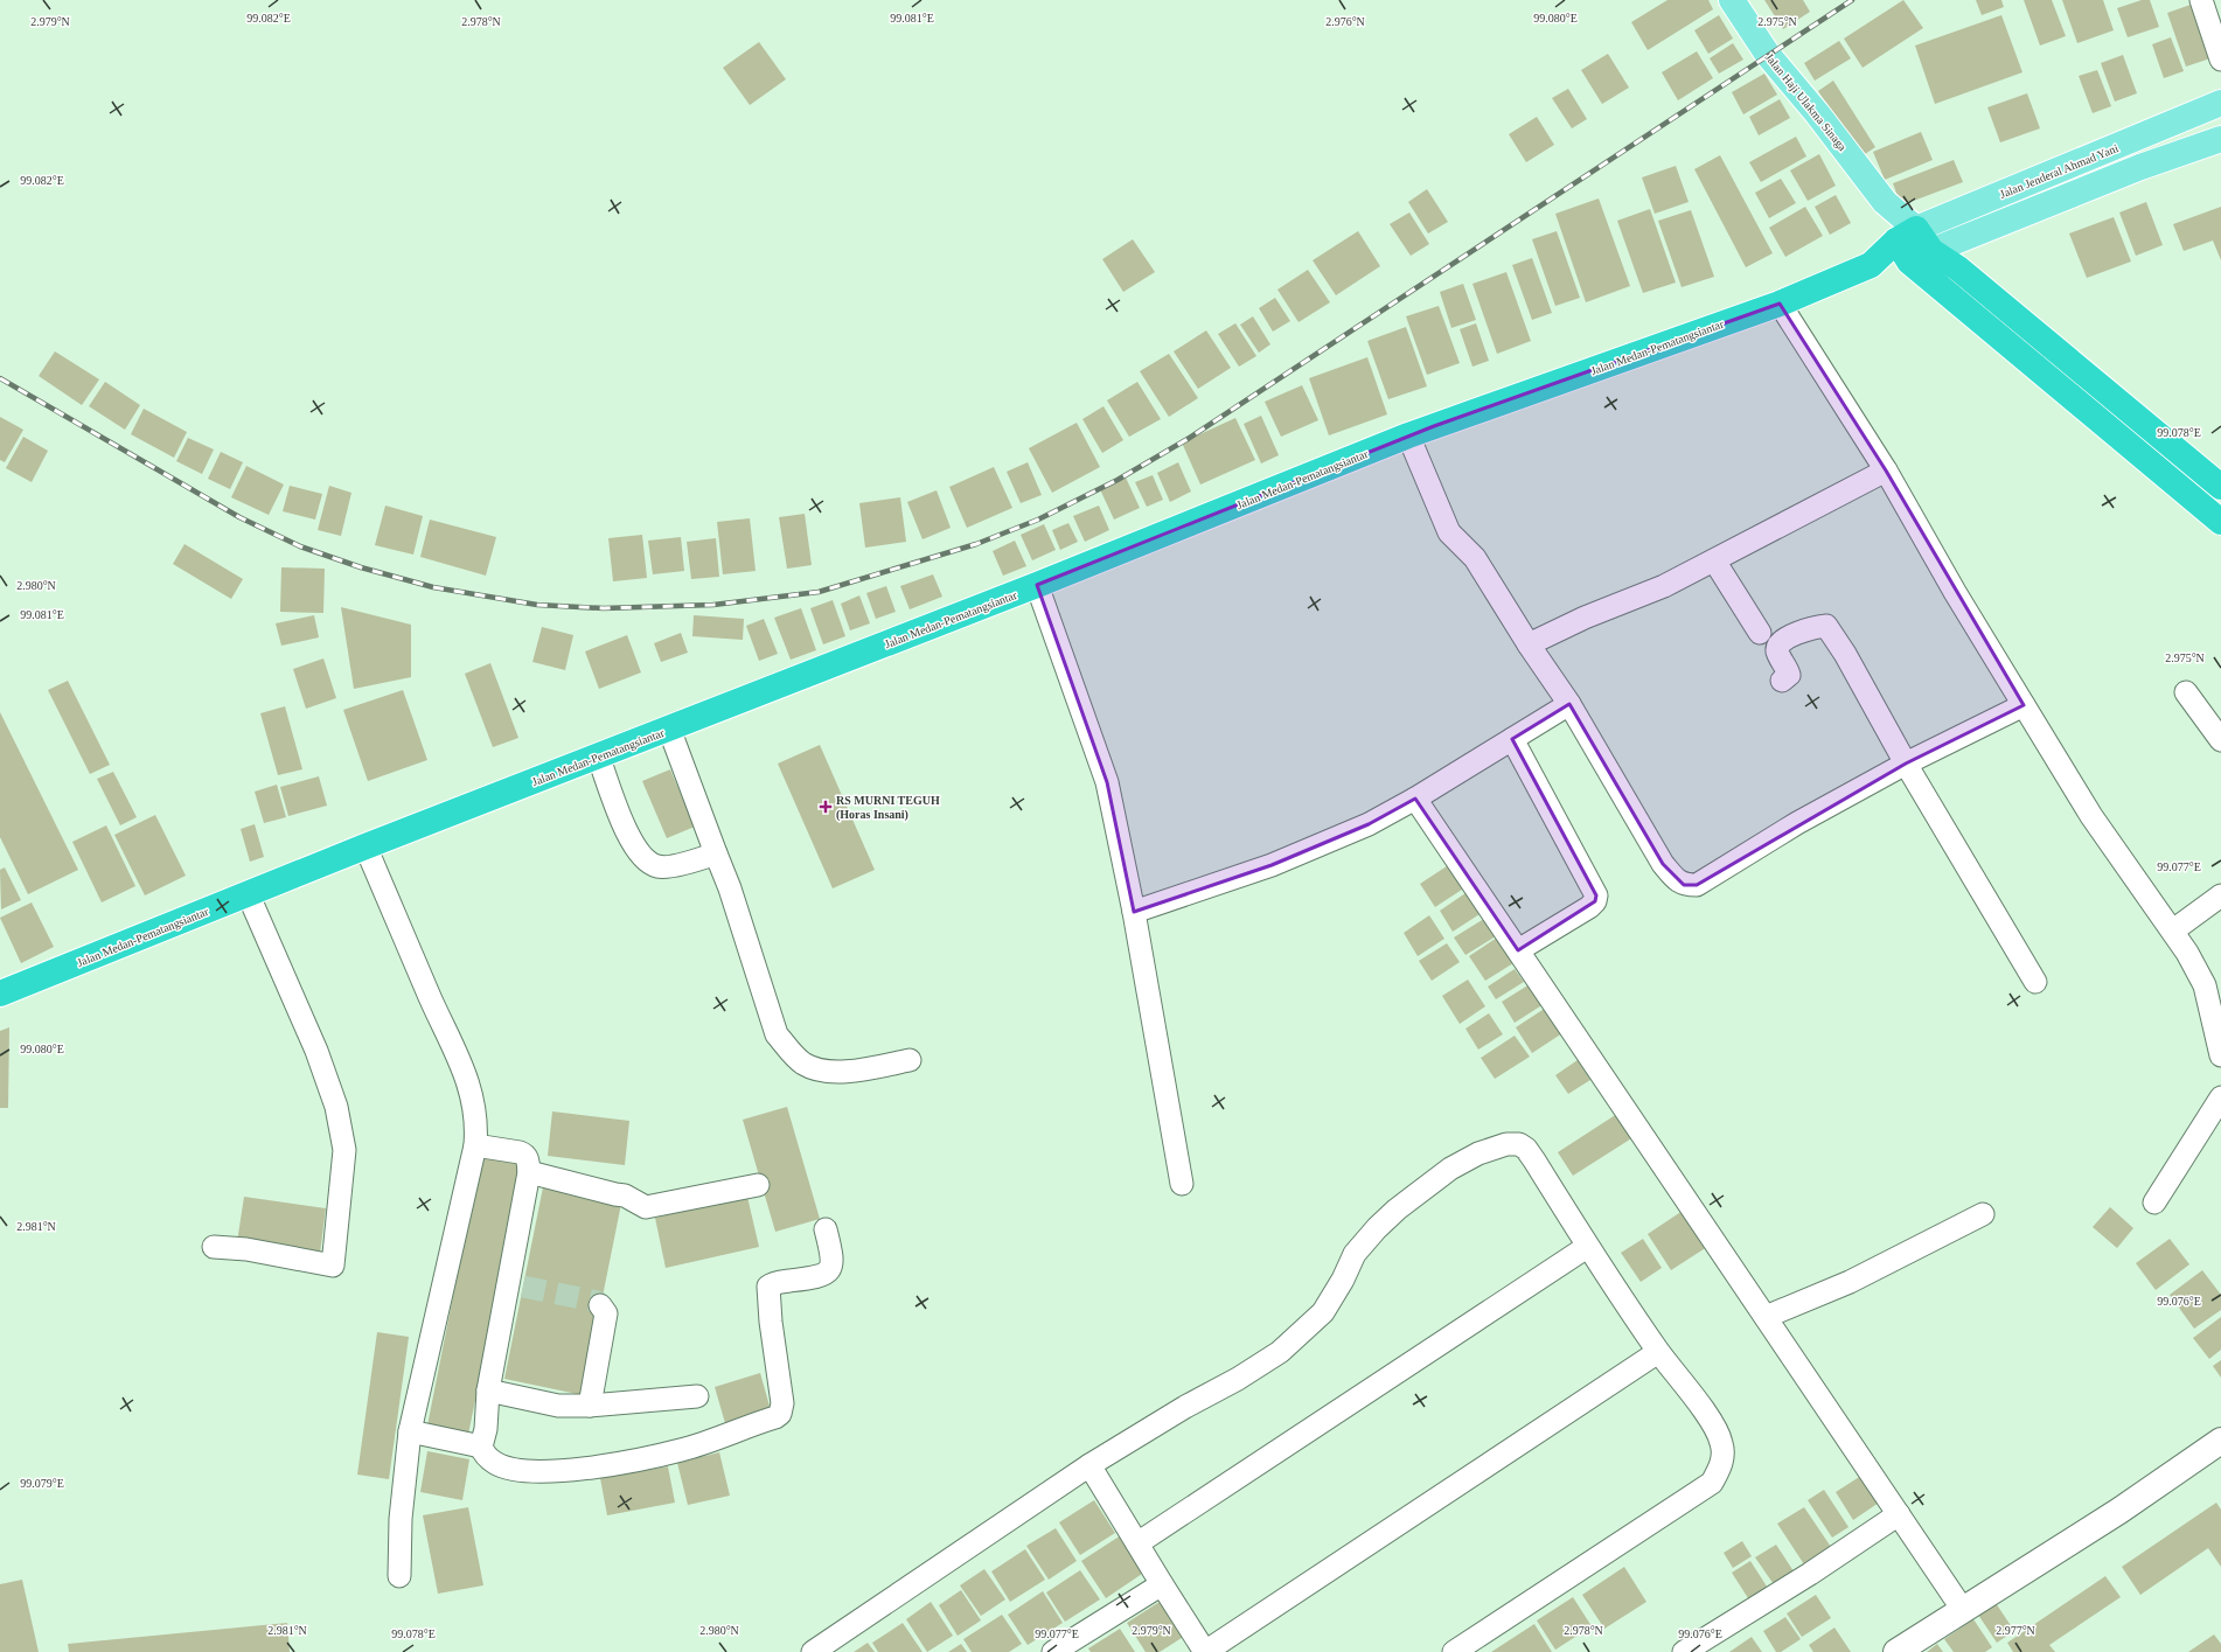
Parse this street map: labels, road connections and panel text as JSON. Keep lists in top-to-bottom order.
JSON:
{
  "streets": {
    "highway": ["Jalan Medan-Pematangsiantar"],
    "main road": ["Jalan Haji Ulakma Sinaga", "Jalan Jenderal Ahmad Yani"]
  },
  "crossings": [
    ["Jalan Haji Ulakma Sinaga", "Jalan Jenderal Ahmad Yani"],
    ["Jalan Haji Ulakma Sinaga", "Jalan Medan-Pematangsiantar"],
    ["Jalan Jenderal Ahmad Yani", "Jalan Medan-Pematangsiantar"]
  ],
  "places": {
    "health": ["RS MURNI TEGUH (Horas Insani)"]
  },
  "coordinates": [
    "99.082°E",
    "99.081°E",
    "99.080°E",
    "2.979°N",
    "2.978°N",
    "2.976°N",
    "2.975°N",
    "99.078°E",
    "2.980°N",
    "99.077°E",
    "2.981°N",
    "99.076°E",
    "99.079°E",
    "2.977°N"
  ]
}
